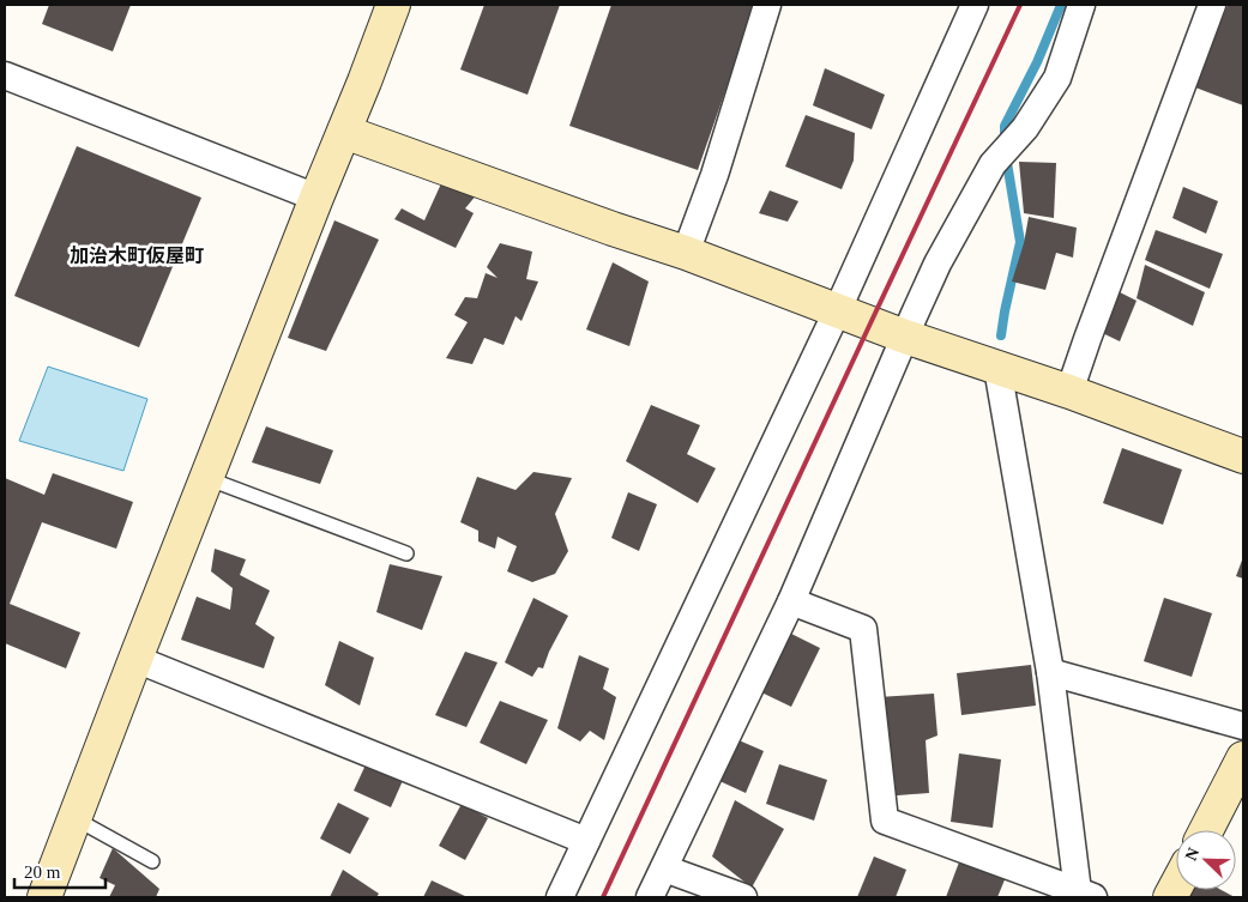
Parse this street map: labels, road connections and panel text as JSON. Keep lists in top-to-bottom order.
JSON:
{
  "districts": ["加治木町仮屋町"],
  "scale_bar": "20 m",
  "north": "top left"
}
